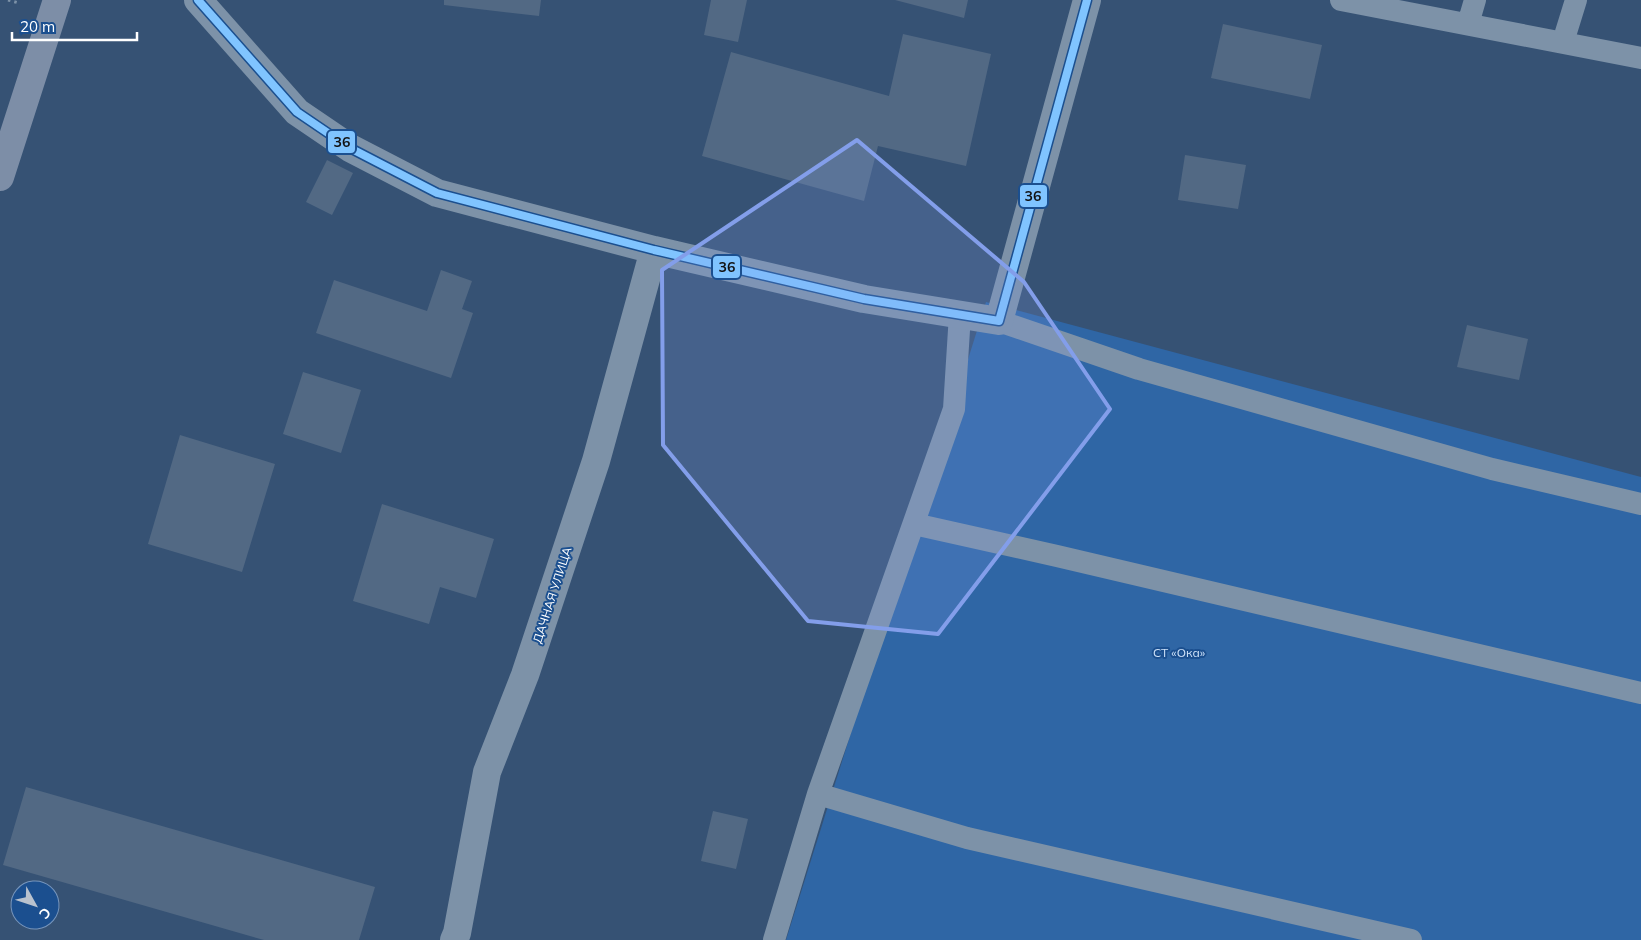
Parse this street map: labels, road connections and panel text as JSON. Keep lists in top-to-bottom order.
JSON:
{
  "streets": {
    "street": ["ДАЧНАЯ УЛИЦА"]
  },
  "parks": ["СТ «Ока»"],
  "lines": ["transit line 36"],
  "scale_bar": "20 m",
  "north": "bottom right"
}
